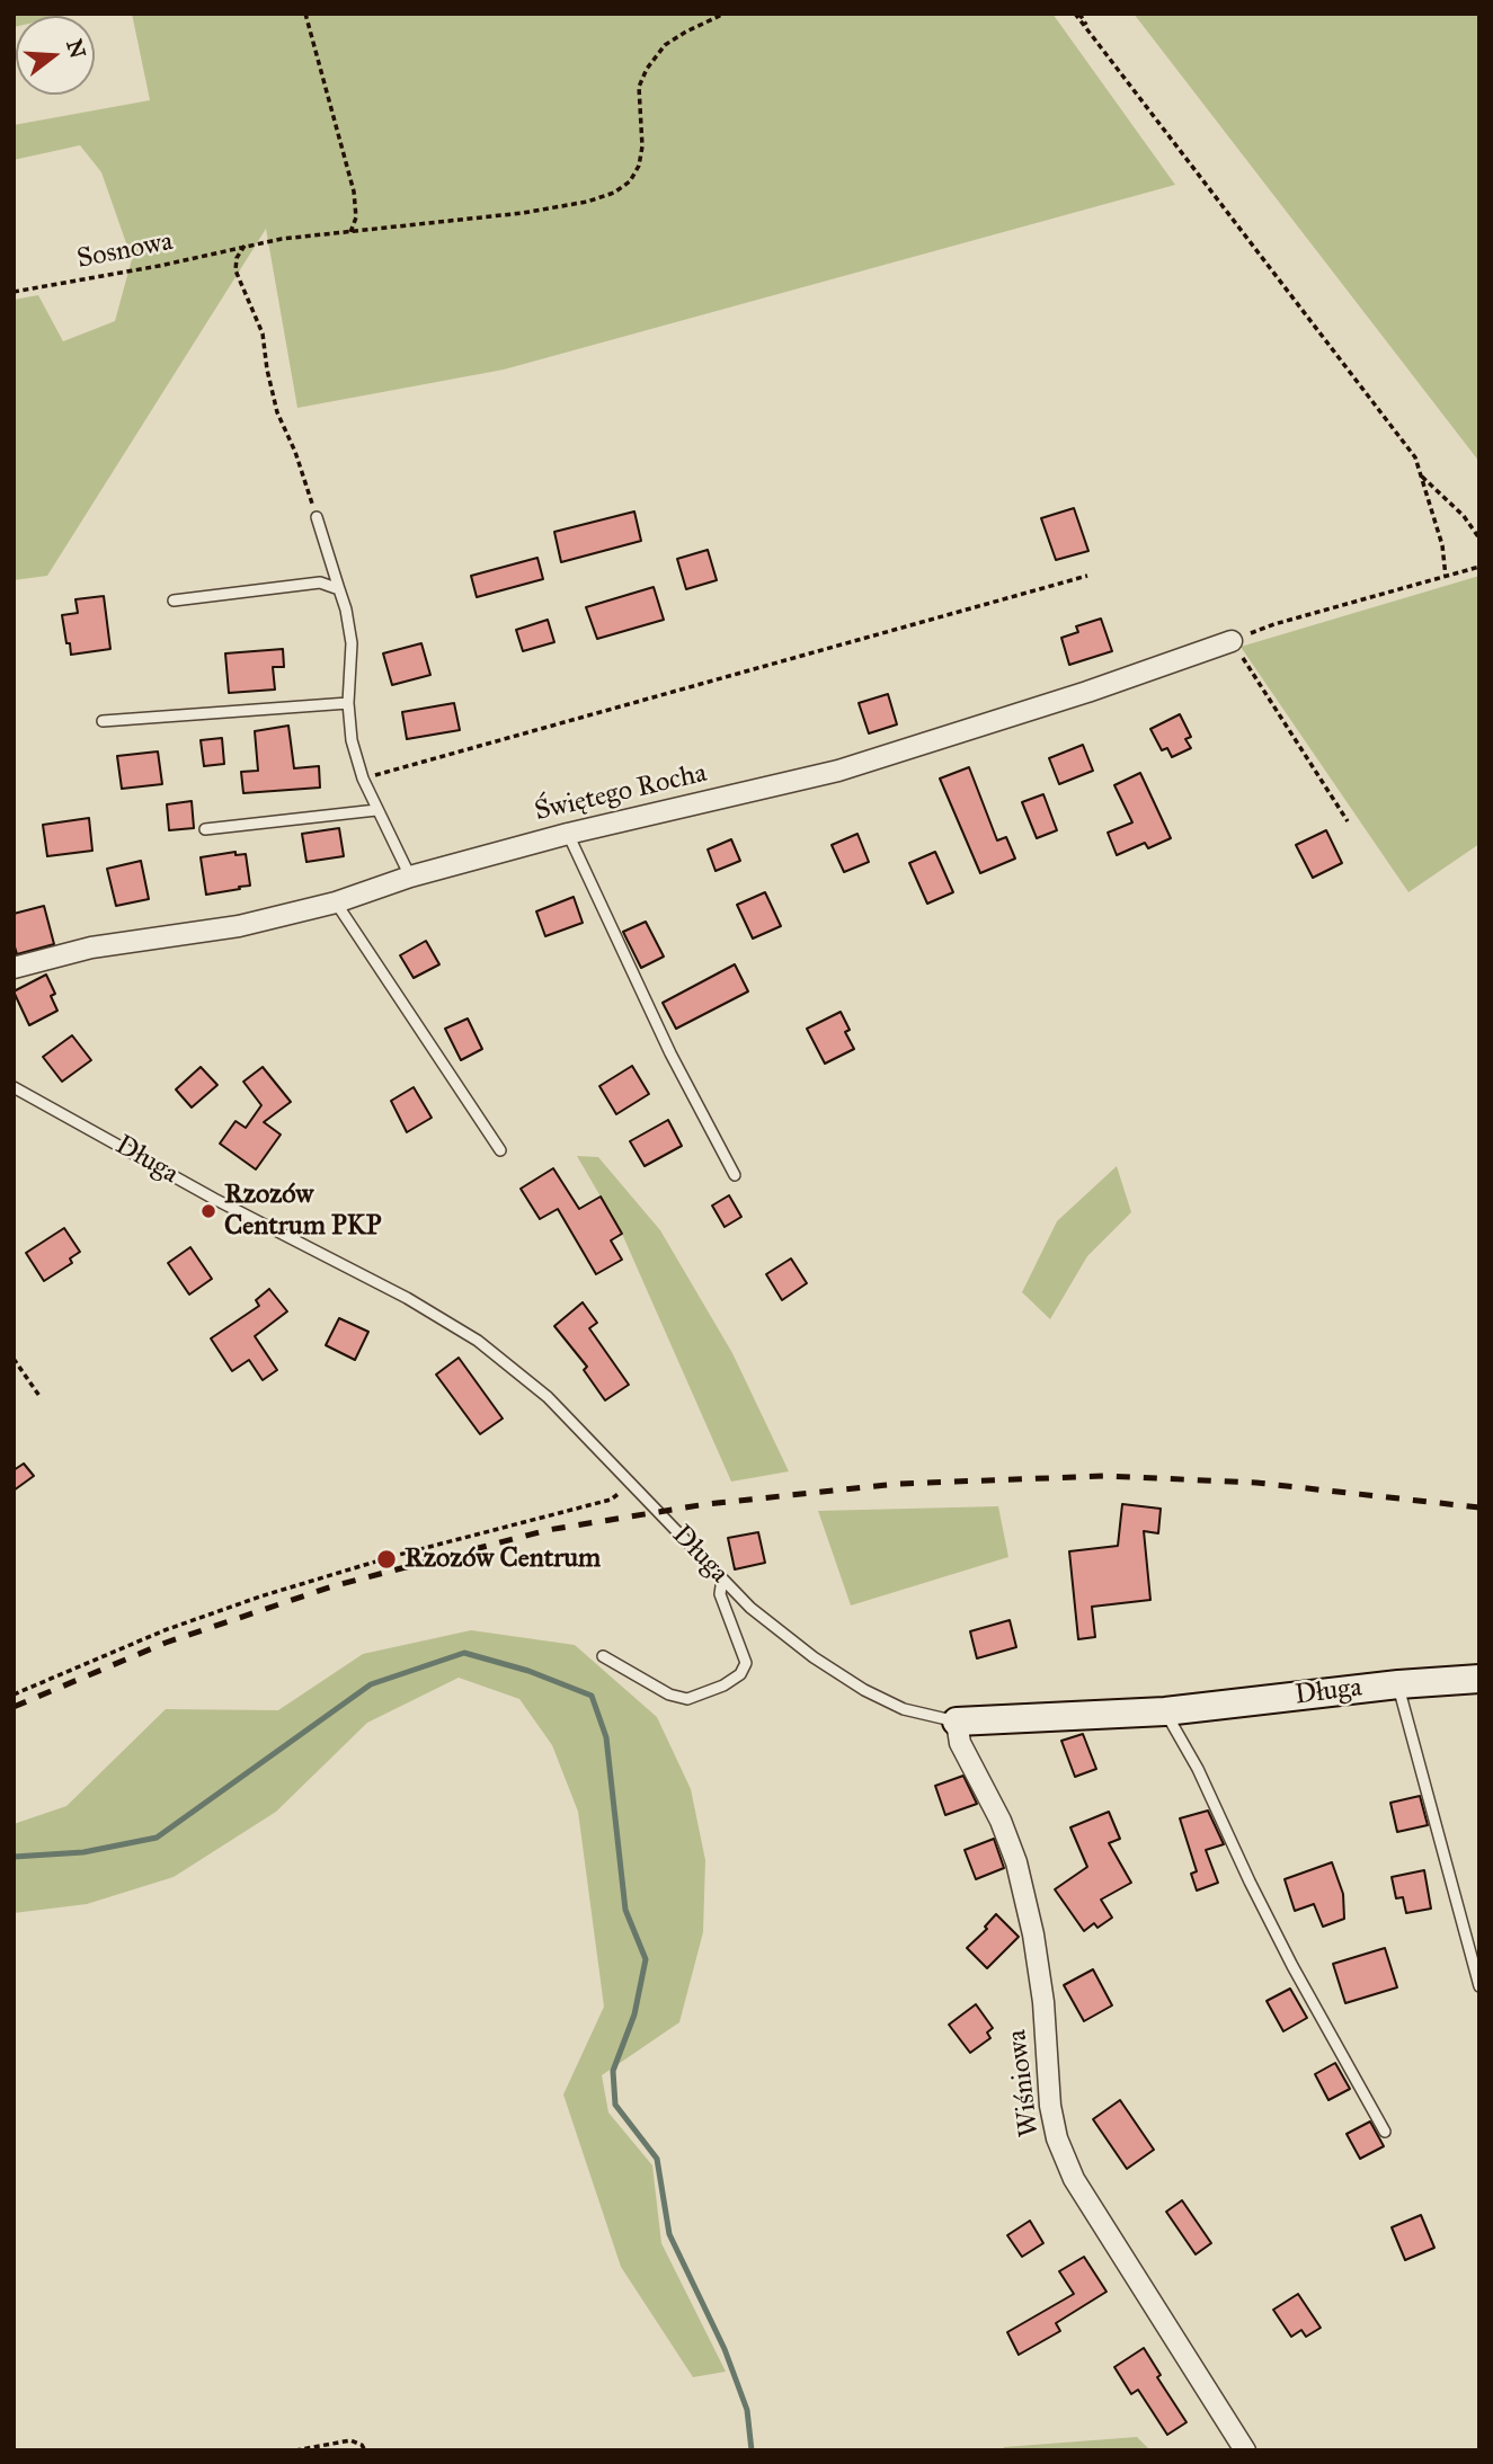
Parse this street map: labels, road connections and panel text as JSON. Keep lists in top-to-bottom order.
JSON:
{
  "streets": {
    "street": ["Świętego Rocha", "Długa", "Wiśniowa"],
    "path": ["Sosnowa"]
  },
  "crossings": [
    ["Długa", "Wiśniowa"]
  ],
  "places": ["Rzozów Centrum PKP", "Rzozów Centrum"],
  "north": "right"
}
